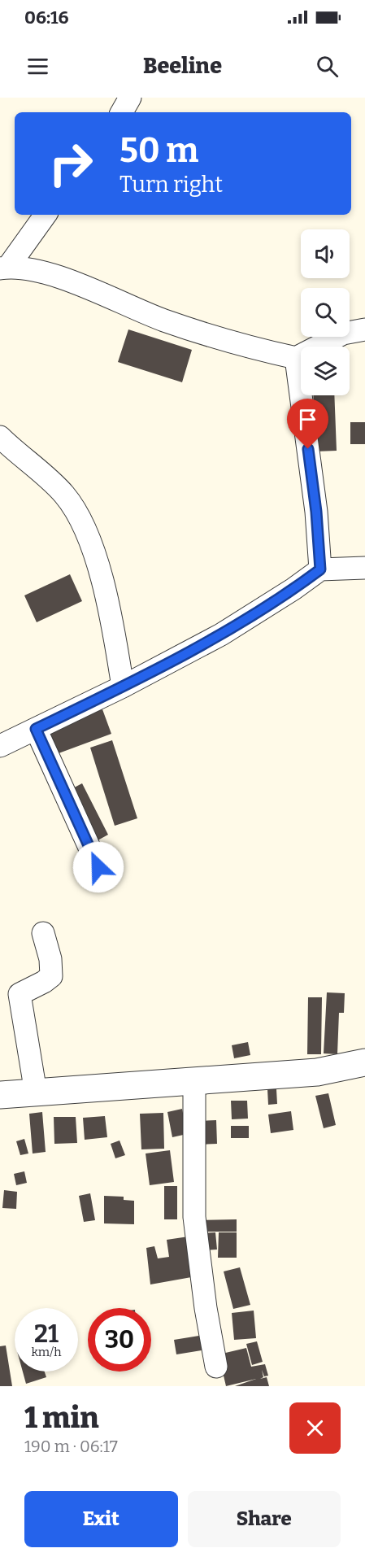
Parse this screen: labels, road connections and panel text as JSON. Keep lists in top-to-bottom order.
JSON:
{
  "page": {
    "status": "06:16",
    "header": "Beeline",
    "turn": ["50 m", "Turn right"],
    "speed": "21 km/h",
    "limit": "30",
    "heading": ["1 min", "190 m · 06:17"],
    "buttons": ["Exit", "Share"]
  }
}
